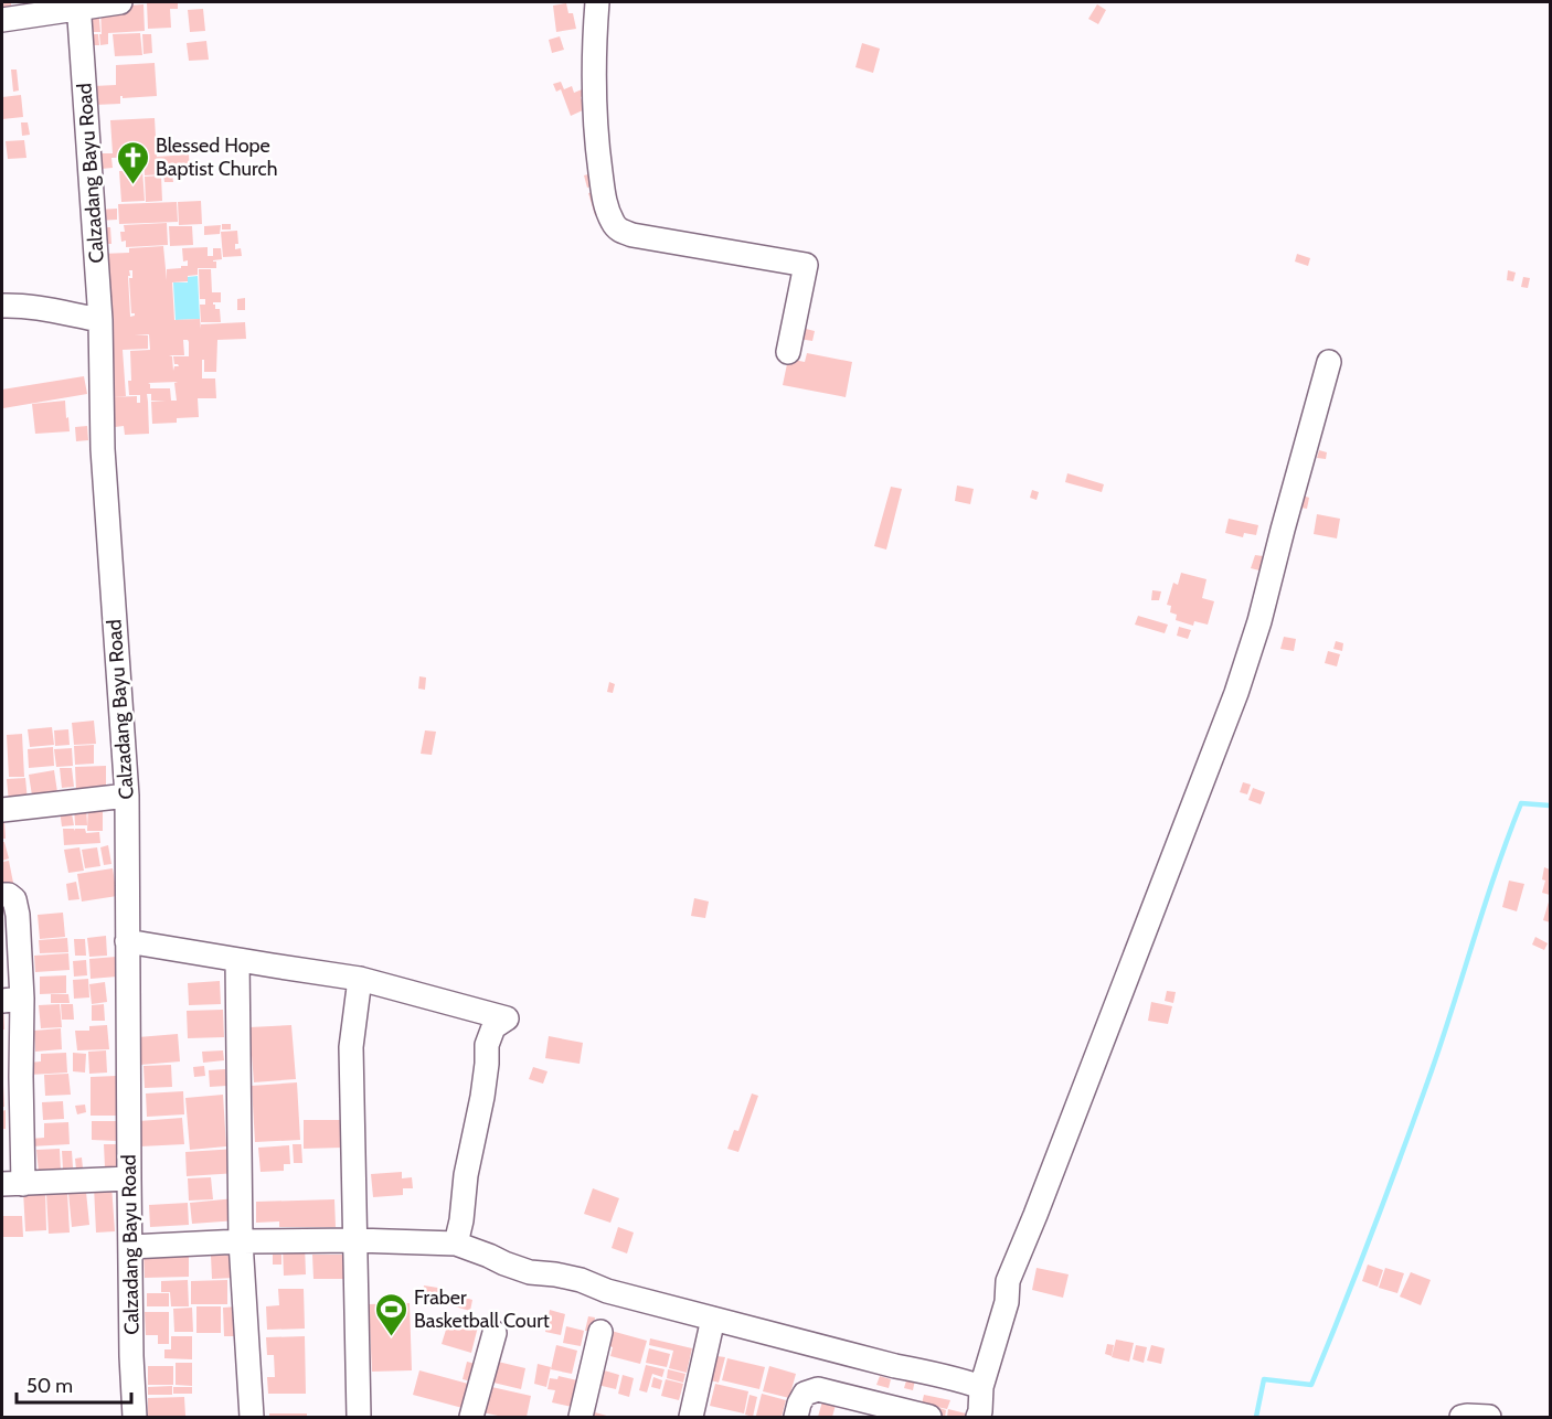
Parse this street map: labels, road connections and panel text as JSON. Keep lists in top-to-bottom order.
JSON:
{
  "streets": {
    "street": ["Calzadang Bayu Road"]
  },
  "places": {
    "church": ["Blessed Hope Baptist Church"],
    "sports": ["Fraber Basketball Court"]
  },
  "scale_bar": "50 m"
}
